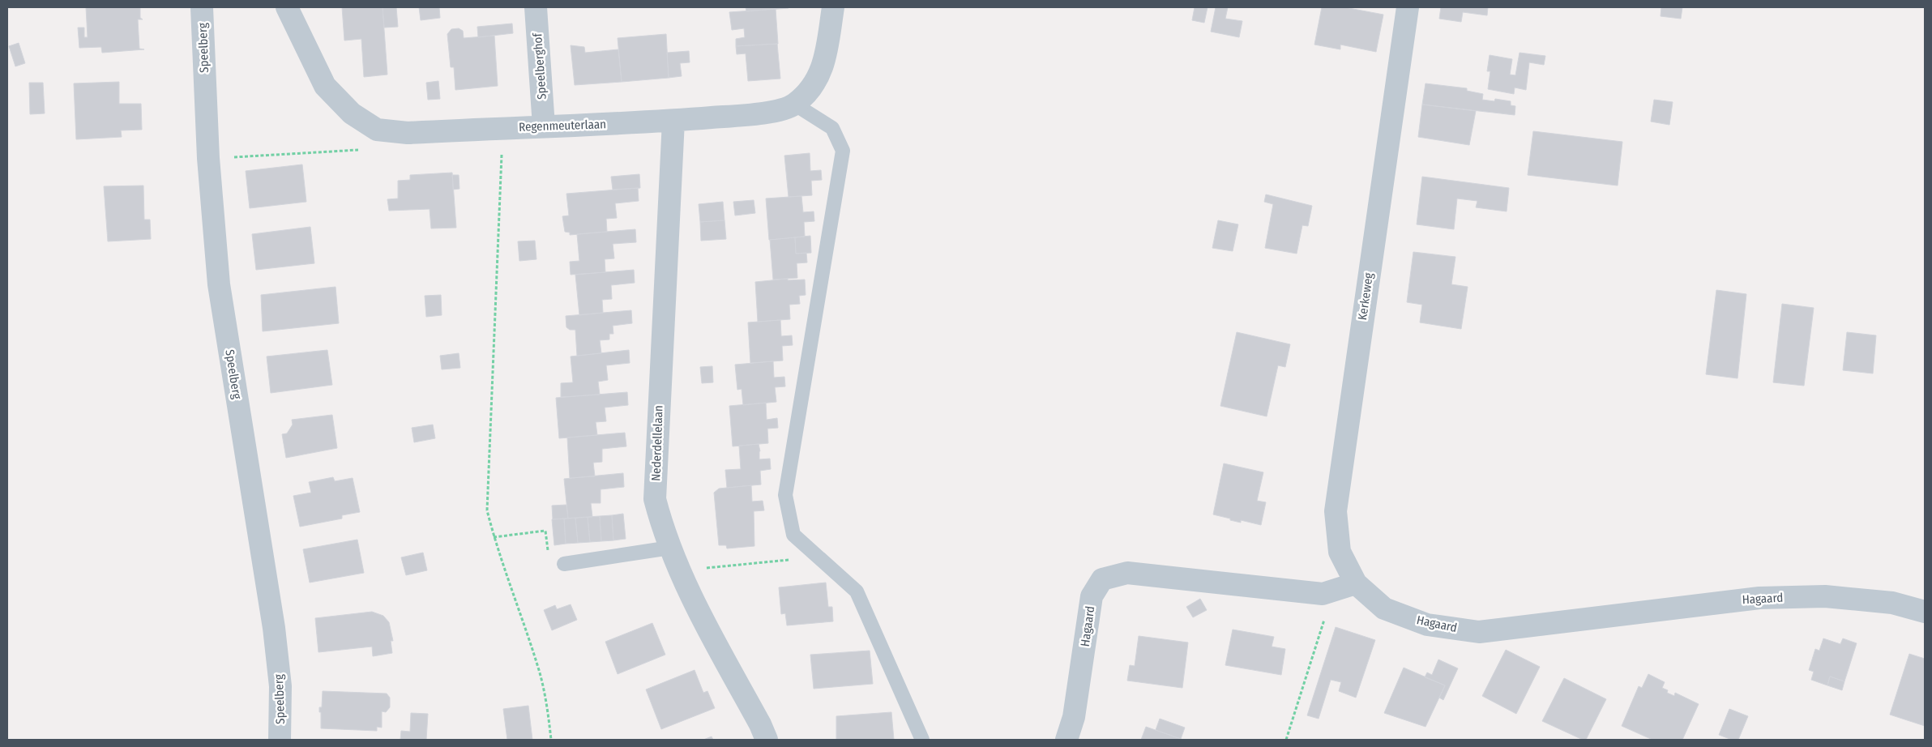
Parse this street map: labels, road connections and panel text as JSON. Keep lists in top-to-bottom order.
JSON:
{
  "streets": {
    "street": [
      "Speelberg",
      "Speelberghof",
      "Regenmeuterlaan",
      "Kerkeweg",
      "Nederdellelaan",
      "Hagaard"
    ]
  },
  "crossings": [
    ["Speelberghof", "Regenmeuterlaan"],
    ["Regenmeuterlaan", "Nederdellelaan"],
    ["Kerkeweg", "Hagaard"]
  ]
}
